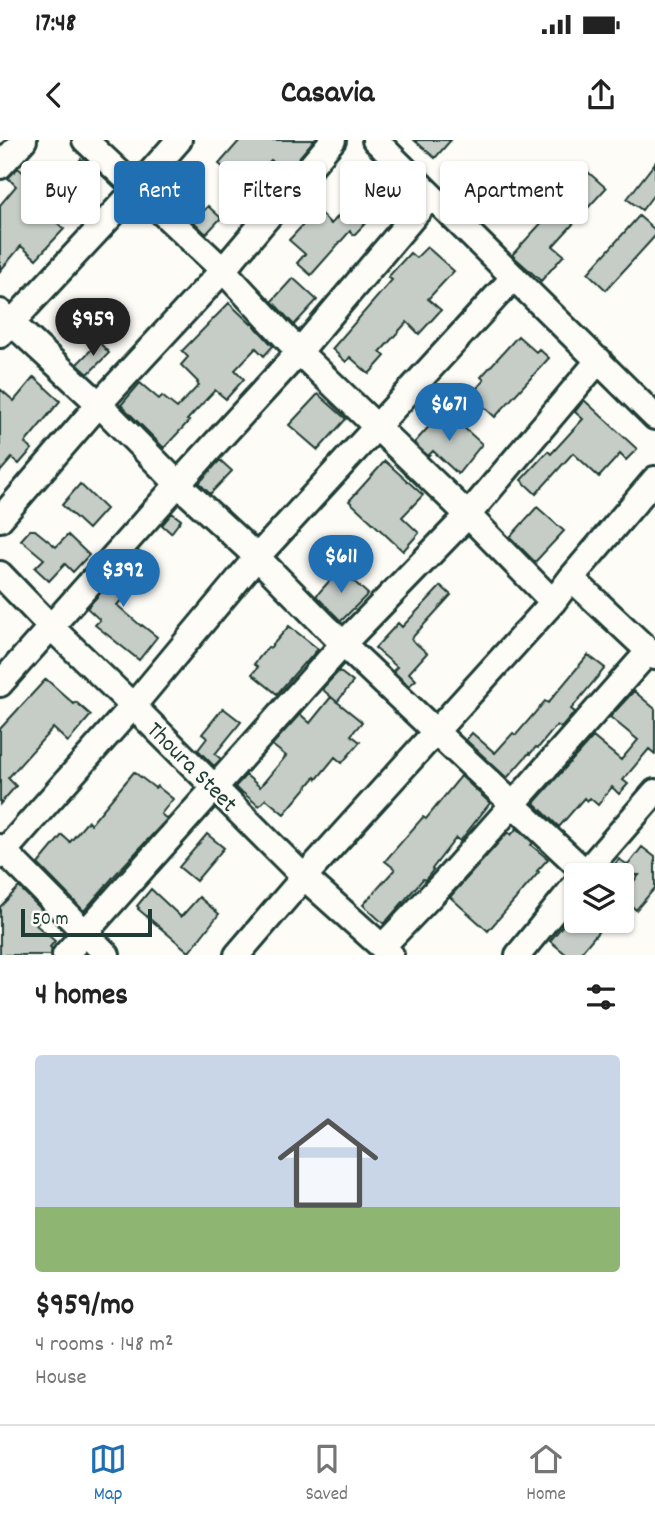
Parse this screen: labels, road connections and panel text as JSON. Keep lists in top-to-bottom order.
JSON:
{
  "streets": {
    "street": ["Thoura Steet"]
  },
  "scale_bar": "50 m",
  "page": {
    "status": "17:48",
    "header": "Casavia",
    "chip": [
      "Buy",
      "Rent",
      "Filters",
      "New",
      "Apartment"
    ],
    "price": [
      "$959",
      "$671",
      "$611",
      "$392"
    ],
    "scale": "50 m",
    "heading": "4 homes",
    "list": [
      {
        "name": "$959/mo",
        "note": "4 rooms · 148 m² · House"
      }
    ],
    "tabs": ["Map", "Saved", "Home"]
  }
}
